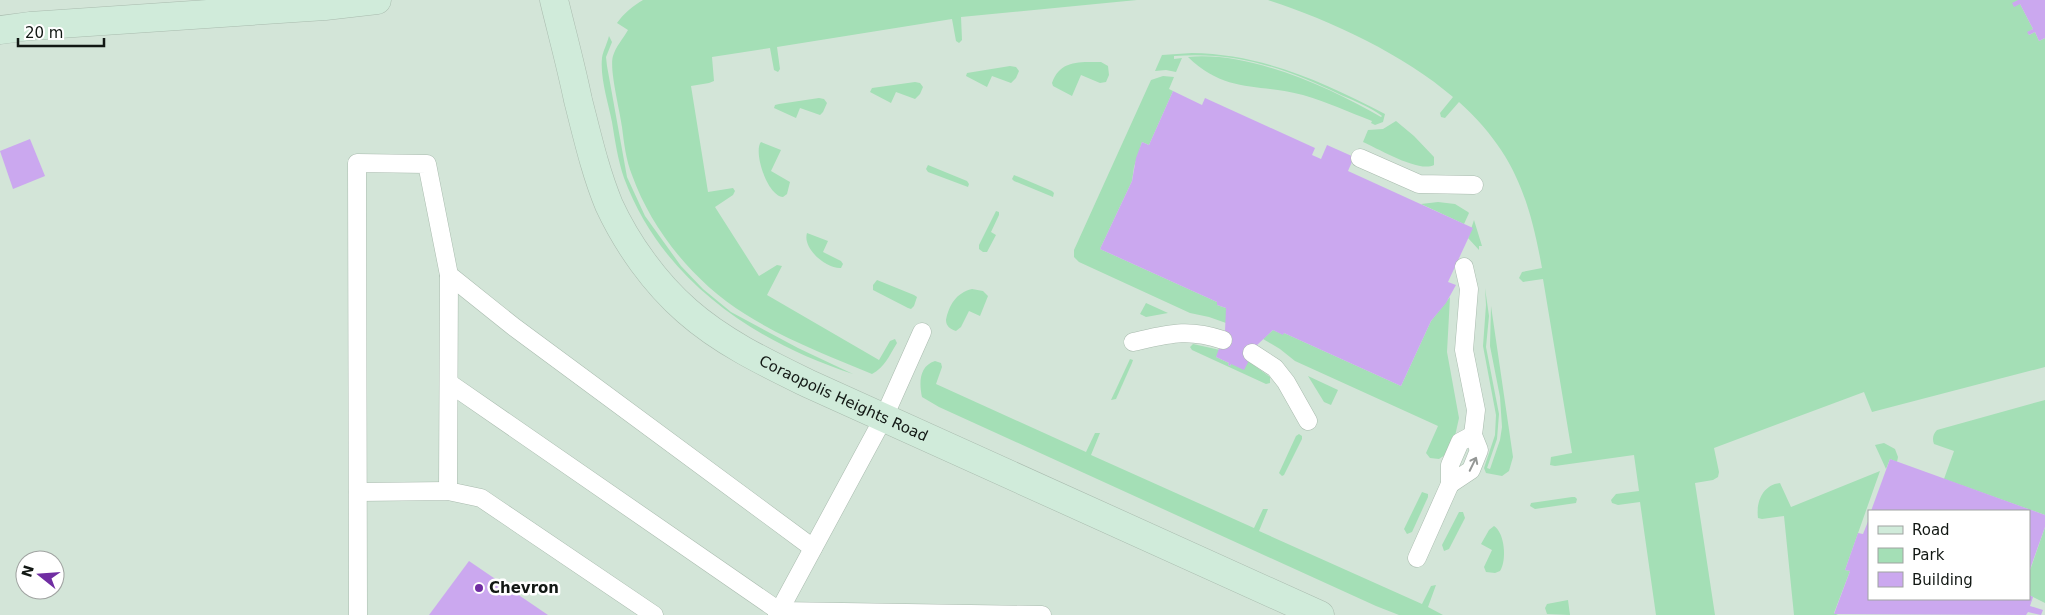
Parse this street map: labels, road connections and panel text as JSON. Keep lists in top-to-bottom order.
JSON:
{
  "streets": {
    "main road": ["Coraopolis Heights Road"]
  },
  "places": ["Chevron"],
  "legend": ["Road", "Park", "Building"],
  "scale_bar": "20 m",
  "north": "left"
}
